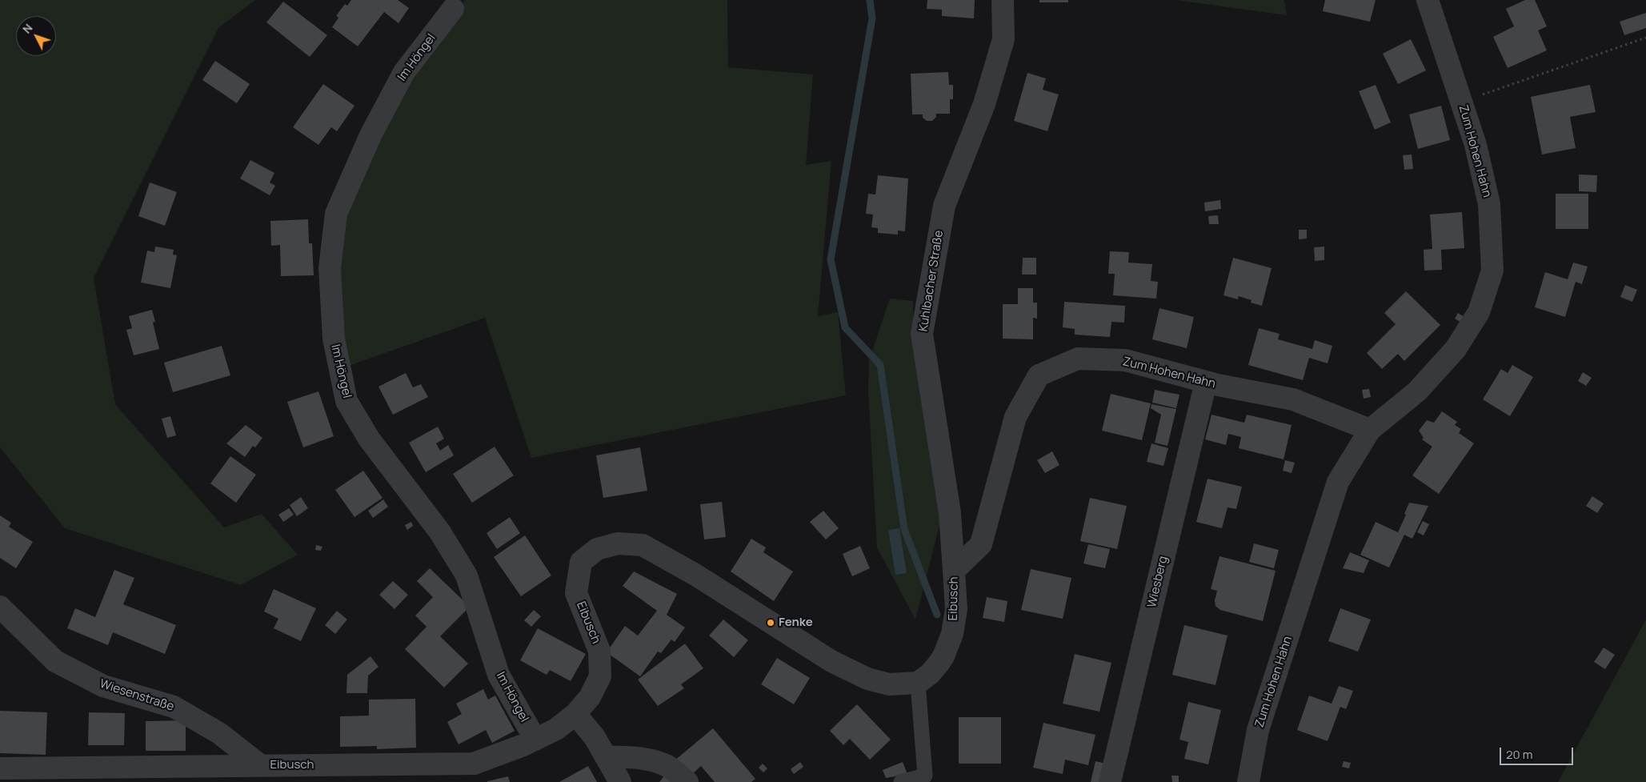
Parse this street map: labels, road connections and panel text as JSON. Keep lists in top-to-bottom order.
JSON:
{
  "streets": {
    "street": [
      "Im Höngel",
      "Zum Hohen Hahn",
      "Kuhlbacher Straße",
      "Wiesberg",
      "Eibusch",
      "Wiesenstraße"
    ]
  },
  "crossings": [
    ["Im Höngel", "Eibusch"],
    ["Zum Hohen Hahn", "Kuhlbacher Straße"],
    ["Zum Hohen Hahn", "Wiesberg"],
    ["Zum Hohen Hahn", "Eibusch"],
    ["Kuhlbacher Straße", "Eibusch"],
    ["Eibusch", "Wiesenstraße"]
  ],
  "places": ["Fenke"],
  "scale_bar": "20 m",
  "north": "top left"
}
